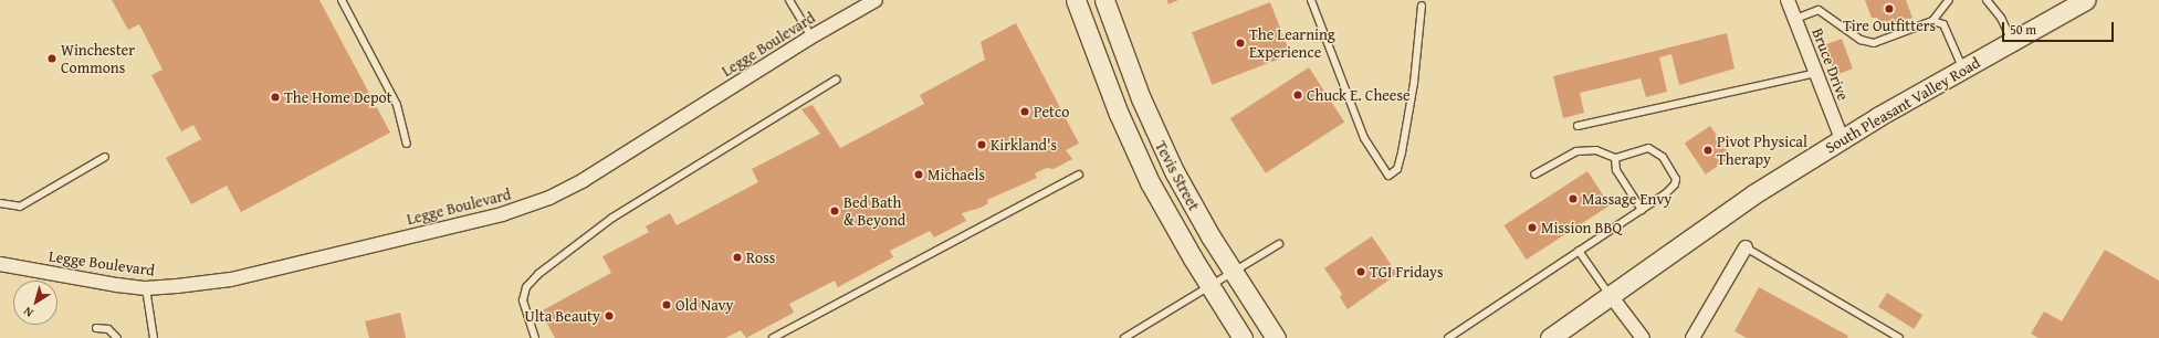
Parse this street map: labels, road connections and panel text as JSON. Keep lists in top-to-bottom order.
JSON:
{
  "streets": {
    "main road": ["South Pleasant Valley Road", "Tevis Street"],
    "street": ["Legge Boulevard", "Bruce Drive"]
  },
  "crossings": [
    ["Bruce Drive", "South Pleasant Valley Road"]
  ],
  "places": [
    "Tire Outfitters",
    "The Learning Experience",
    "Winchester Commons",
    "Chuck E. Cheese",
    "The Home Depot",
    "Petco",
    "Kirkland's",
    "Pivot Physical Therapy",
    "Michaels",
    "Massage Envy",
    "Bed Bath & Beyond",
    "Mission BBQ",
    "Ross",
    "TGI Fridays",
    "Old Navy",
    "Ulta Beauty"
  ],
  "scale_bar": "50 m",
  "north": "bottom left"
}
